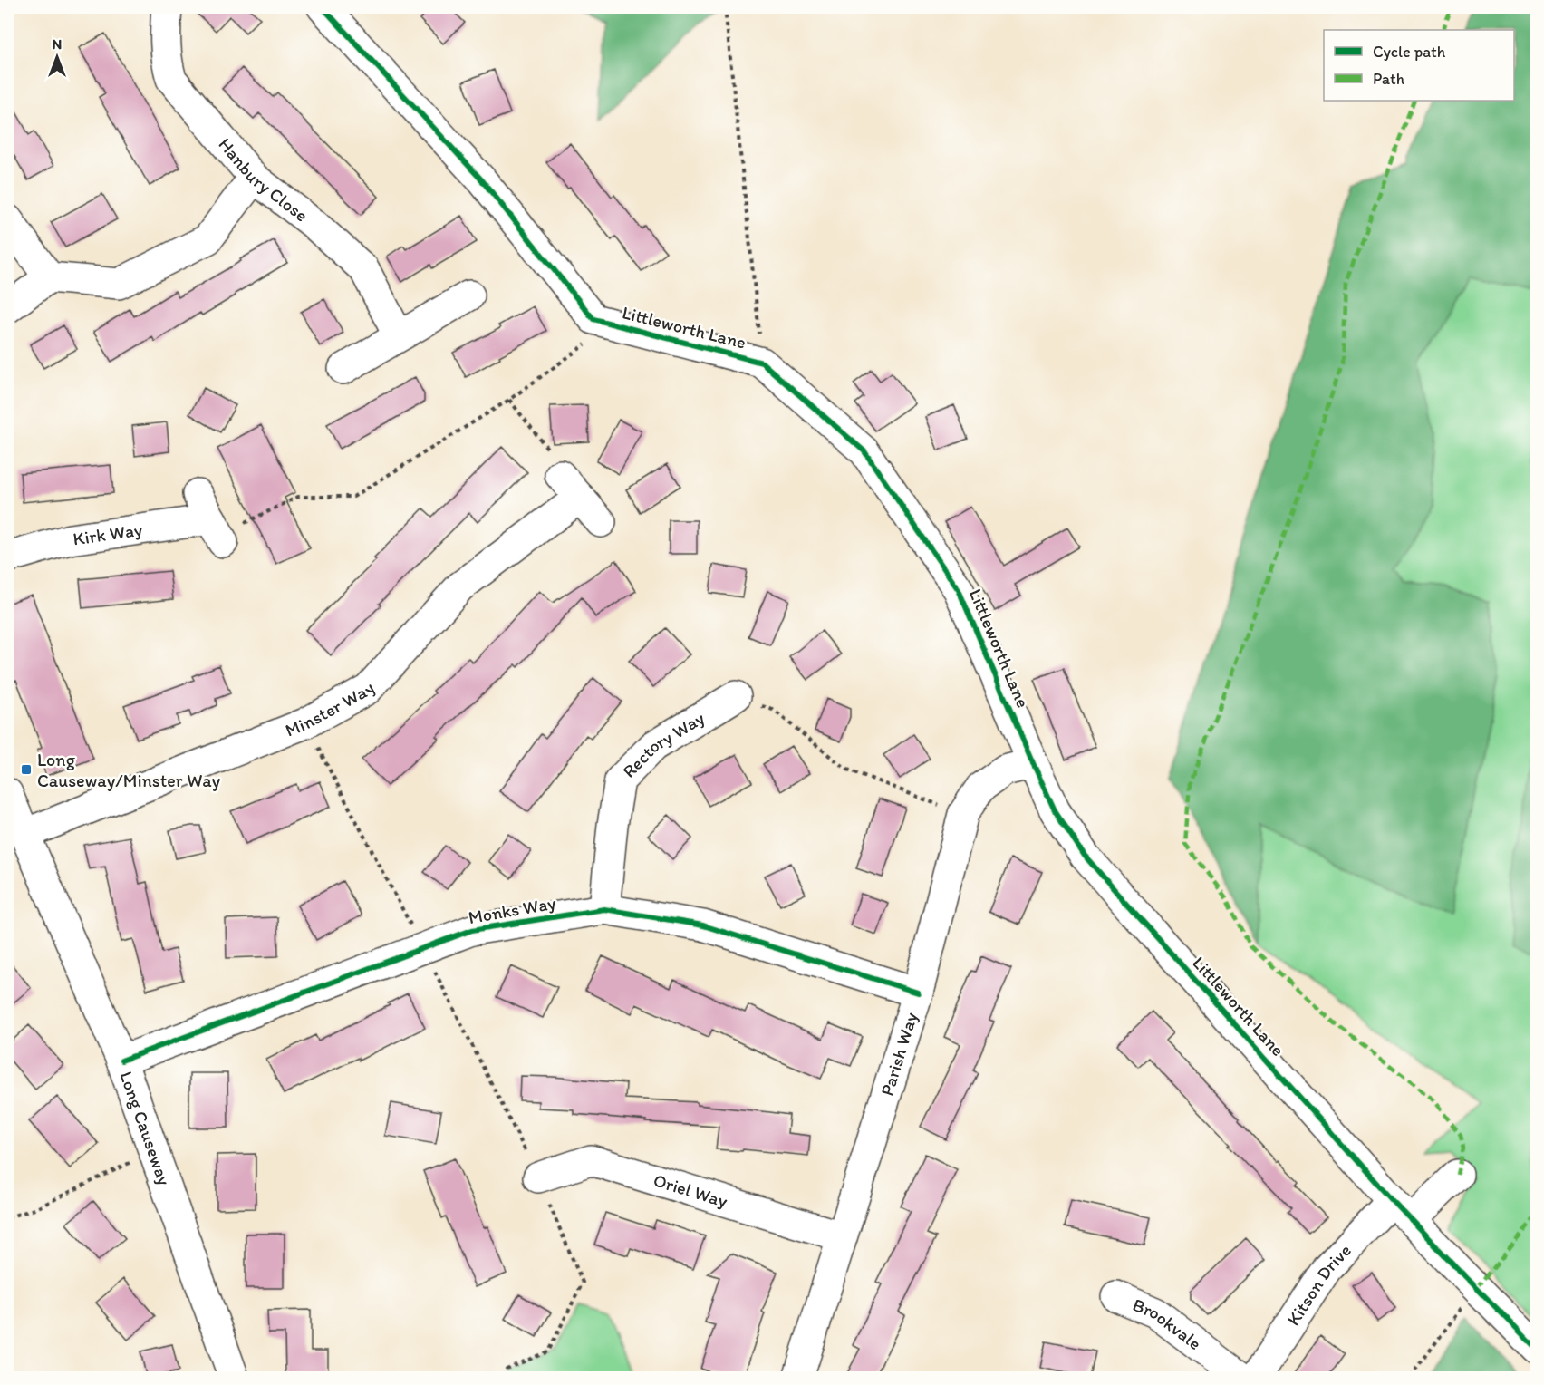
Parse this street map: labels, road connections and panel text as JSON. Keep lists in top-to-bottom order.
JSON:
{
  "streets": {
    "street": [
      "Hanbury Close",
      "Littleworth Lane",
      "Kirk Way",
      "Minster Way",
      "Rectory Way",
      "Monks Way",
      "Parish Way",
      "Long Causeway",
      "Oriel Way",
      "Kitson Drive",
      "Brookvale"
    ]
  },
  "crossings": [
    ["Littleworth Lane", "Parish Way"],
    ["Littleworth Lane", "Kitson Drive"],
    ["Minster Way", "Long Causeway"],
    ["Rectory Way", "Monks Way"],
    ["Monks Way", "Parish Way"],
    ["Monks Way", "Long Causeway"],
    ["Parish Way", "Oriel Way"]
  ],
  "places": {
    "transit": ["Long Causeway/Minster Way"]
  },
  "legend": ["Cycle path", "Path"],
  "north": "top"
}
